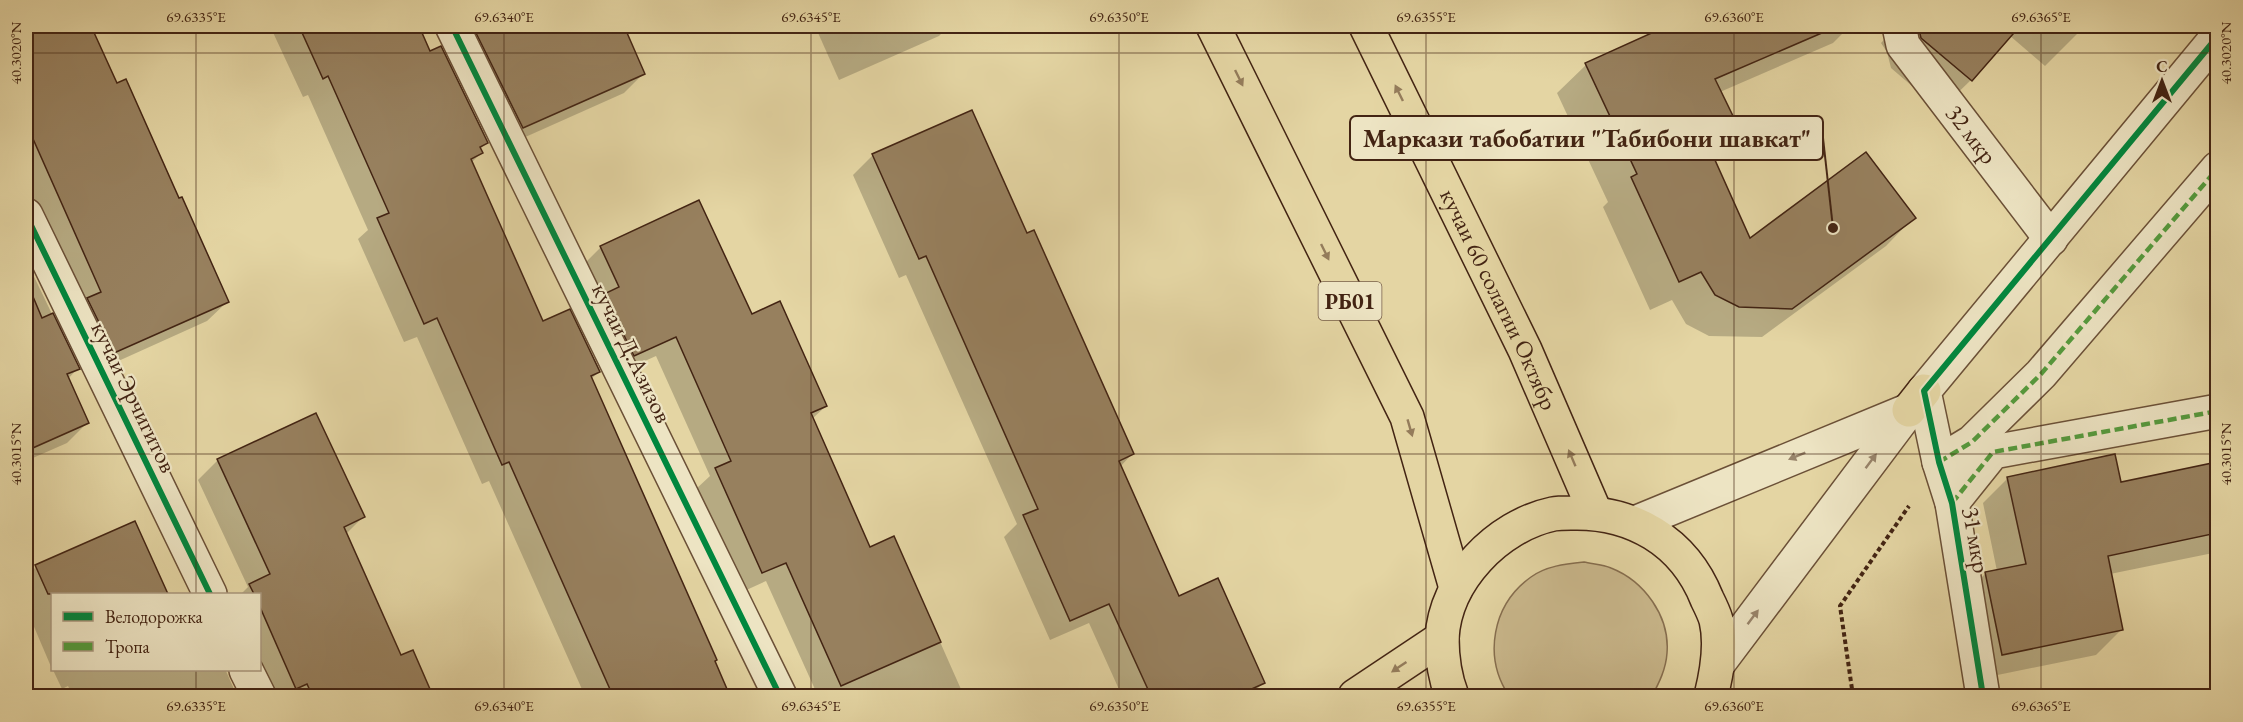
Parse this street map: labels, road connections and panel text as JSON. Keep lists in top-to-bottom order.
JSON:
{
  "streets": {
    "main road": ["кучаи 60 солагии Октябр", "РБ01"],
    "street": [
      "32 мкр",
      "кучаи Д.Азизов",
      "кучаи Эрчигитов",
      "31 мкр"
    ]
  },
  "places": ["Маркази табобатии \"Табибони шавкат\""],
  "legend": ["Велодорожка", "Тропа"],
  "north": "top",
  "coordinates": [
    "69.6335°E",
    "69.6340°E",
    "69.6345°E",
    "69.6350°E",
    "69.6355°E",
    "69.6360°E",
    "69.6365°E",
    "40.3020°N",
    "40.3015°N"
  ]
}
